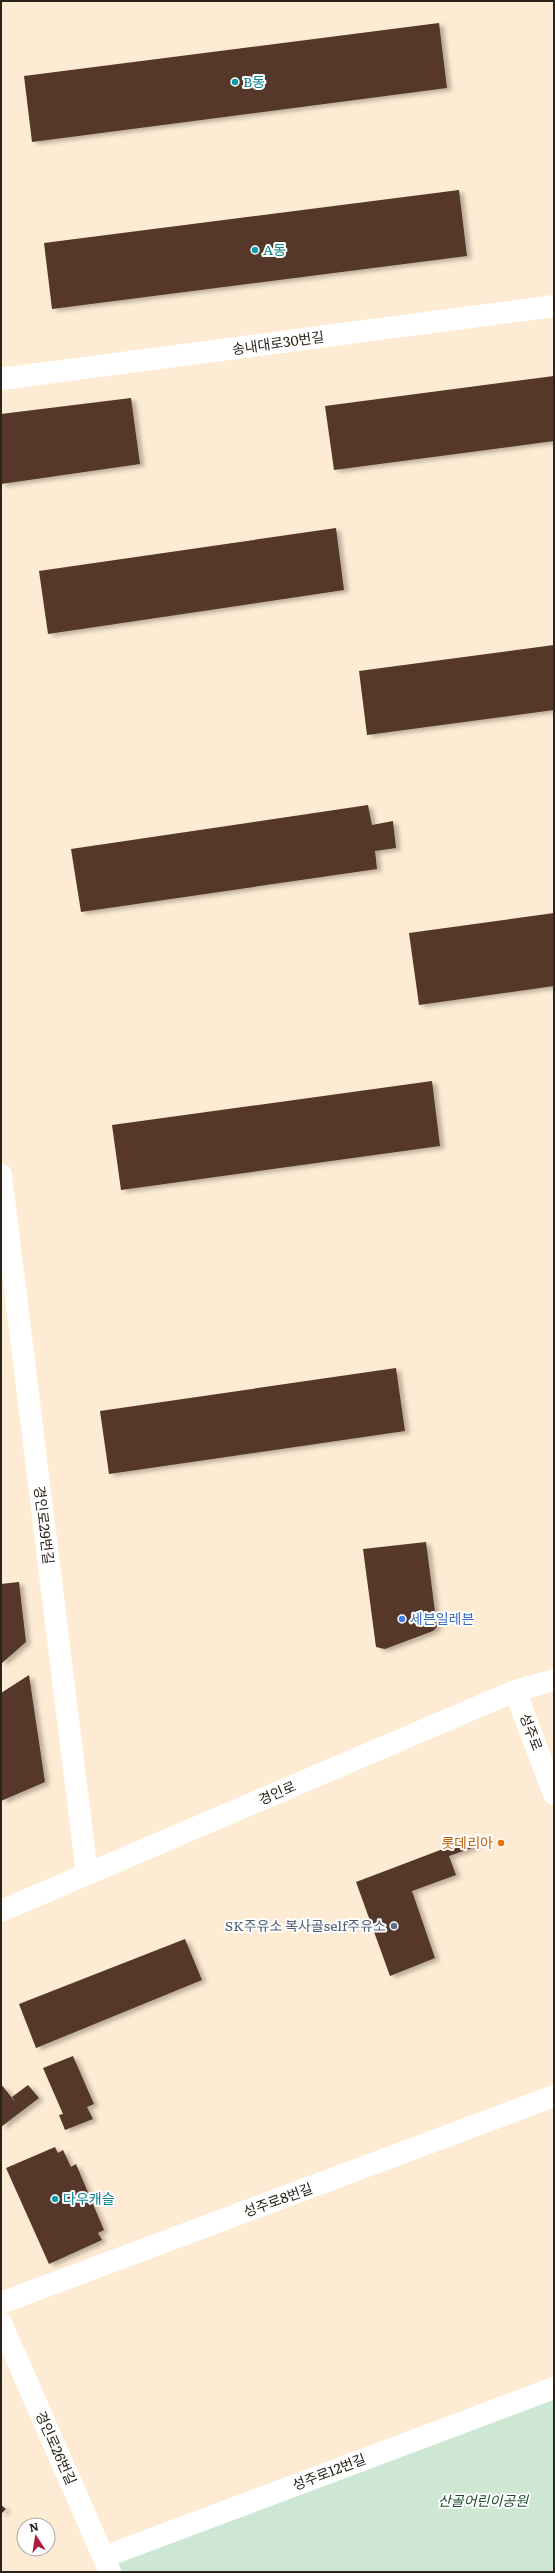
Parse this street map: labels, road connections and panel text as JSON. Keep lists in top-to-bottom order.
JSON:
{
  "streets": {
    "street": [
      "송내대로30번길",
      "경인로29번길",
      "성주로",
      "경인로",
      "성주로8번길",
      "경인로26번길",
      "성주로12번길"
    ]
  },
  "crossings": [
    ["경인로29번길", "경인로"],
    ["성주로", "경인로"],
    ["경인로26번길", "성주로12번길"]
  ],
  "parks": ["산골어린이공원"],
  "places": [
    "B동",
    "A동",
    "세븐일레븐",
    "롯데리아",
    "SK주유소 복사골self주유소",
    "다우캐슬"
  ],
  "north": "top"
}
